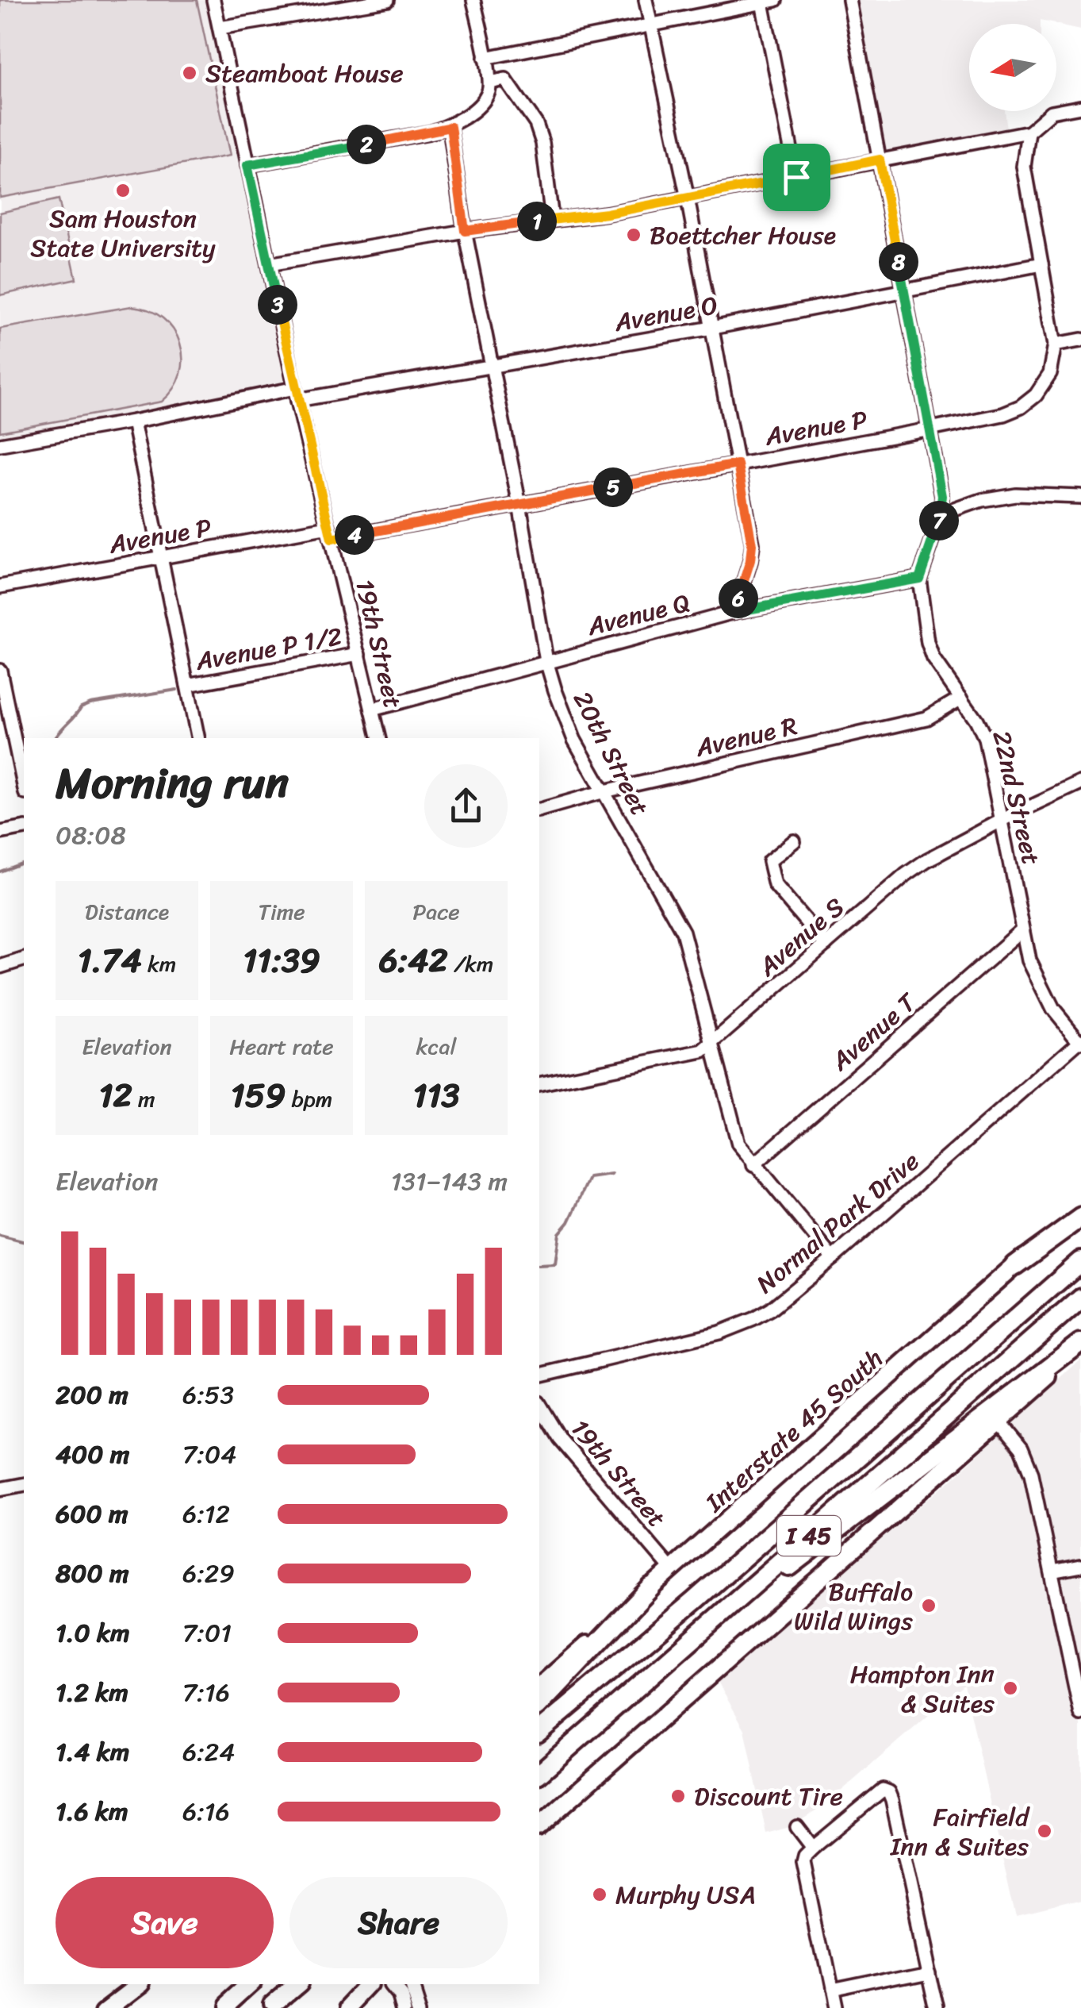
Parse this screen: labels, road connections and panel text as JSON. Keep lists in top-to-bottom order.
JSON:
{
  "streets": {
    "highway": ["I 45"],
    "main road": ["Interstate 45 South"],
    "street": [
      "Avenue O",
      "Avenue P",
      "Avenue Q",
      "19th Street",
      "Avenue P 1/2",
      "Avenue R",
      "20th Street",
      "22nd Street",
      "Avenue S",
      "Avenue T",
      "Normal Park Drive"
    ]
  },
  "crossings": [
    ["Avenue O", "19th Street"],
    ["Avenue O", "20th Street"],
    ["Avenue O", "22nd Street"],
    ["Avenue P", "19th Street"],
    ["Avenue P", "20th Street"],
    ["Avenue P", "22nd Street"],
    ["Avenue Q", "19th Street"],
    ["Avenue Q", "20th Street"],
    ["Avenue Q", "22nd Street"],
    ["19th Street", "Avenue P 1/2"],
    ["19th Street", "Interstate 45 South"],
    ["Avenue R", "20th Street"],
    ["Avenue R", "22nd Street"],
    ["20th Street", "Avenue S"],
    ["20th Street", "Avenue T"],
    ["20th Street", "Normal Park Drive"],
    ["22nd Street", "Avenue S"],
    ["22nd Street", "Avenue T"],
    ["22nd Street", "Normal Park Drive"]
  ],
  "places": [
    "Steamboat House",
    "Sam Houston State University",
    "Boettcher House",
    "Buffalo Wild Wings",
    "Hampton Inn & Suites",
    "Discount Tire",
    "Fairfield Inn & Suites",
    "Murphy USA"
  ],
  "north": "left",
  "page": {
    "pins": [
      "2",
      "1",
      "8",
      "3",
      "5",
      "7",
      "4",
      "6"
    ],
    "heading": ["Morning run", "08:08"],
    "stats": [
      ["Distance", "1.74 km"],
      ["Time", "11:39"],
      ["Pace", "6:42 /km"],
      ["Elevation", "12 m"],
      ["Heart rate", "159 bpm"],
      ["kcal", "113"]
    ],
    "chart": ["Elevation", "131–143 m"],
    "list": [
      {
        "name": "200 m",
        "note": "6:53"
      },
      {
        "name": "400 m",
        "note": "7:04"
      },
      {
        "name": "600 m",
        "note": "6:12"
      },
      {
        "name": "800 m",
        "note": "6:29"
      },
      {
        "name": "1.0 km",
        "note": "7:01"
      },
      {
        "name": "1.2 km",
        "note": "7:16"
      },
      {
        "name": "1.4 km",
        "note": "6:24"
      },
      {
        "name": "1.6 km",
        "note": "6:16"
      }
    ],
    "buttons": ["Save", "Share"]
  }
}
